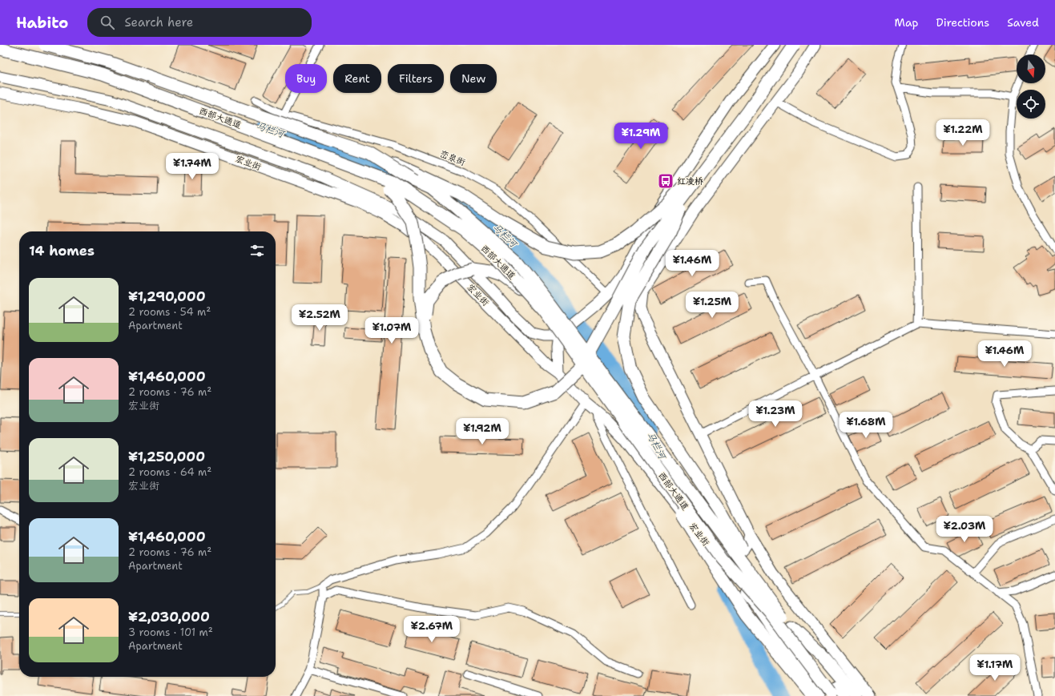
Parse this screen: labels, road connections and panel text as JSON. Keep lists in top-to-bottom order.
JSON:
{
  "streets": {
    "highway": ["西部大通道"],
    "main road": ["宏业街"],
    "street": ["峦泉街"]
  },
  "water": ["马栏河"],
  "places": {
    "bus stop": ["红凌桥"]
  },
  "north": "bottom",
  "page": {
    "header": "Habito",
    "search": "Search here",
    "nav": ["Map", "Directions", "Saved"],
    "chip": [
      "Buy",
      "Rent",
      "Filters",
      "New"
    ],
    "price": [
      "¥1.22M",
      "¥1.29M",
      "¥1.74M",
      "¥1.46M",
      "¥1.25M",
      "¥2.52M",
      "¥1.07M",
      "¥1.46M",
      "¥1.23M",
      "¥1.68M",
      "¥1.92M",
      "¥2.03M",
      "¥2.67M",
      "¥1.17M"
    ],
    "heading": "14 homes",
    "list": [
      {
        "name": "¥1,290,000",
        "note": "2 rooms · 54 m² · Apartment"
      },
      {
        "name": "¥1,460,000",
        "note": "2 rooms · 76 m² · 宏业街"
      },
      {
        "name": "¥1,250,000",
        "note": "2 rooms · 64 m² · 宏业街"
      },
      {
        "name": "¥1,460,000",
        "note": "2 rooms · 76 m² · Apartment"
      },
      {
        "name": "¥2,030,000",
        "note": "3 rooms · 101 m² · Apartment"
      }
    ]
  }
}
